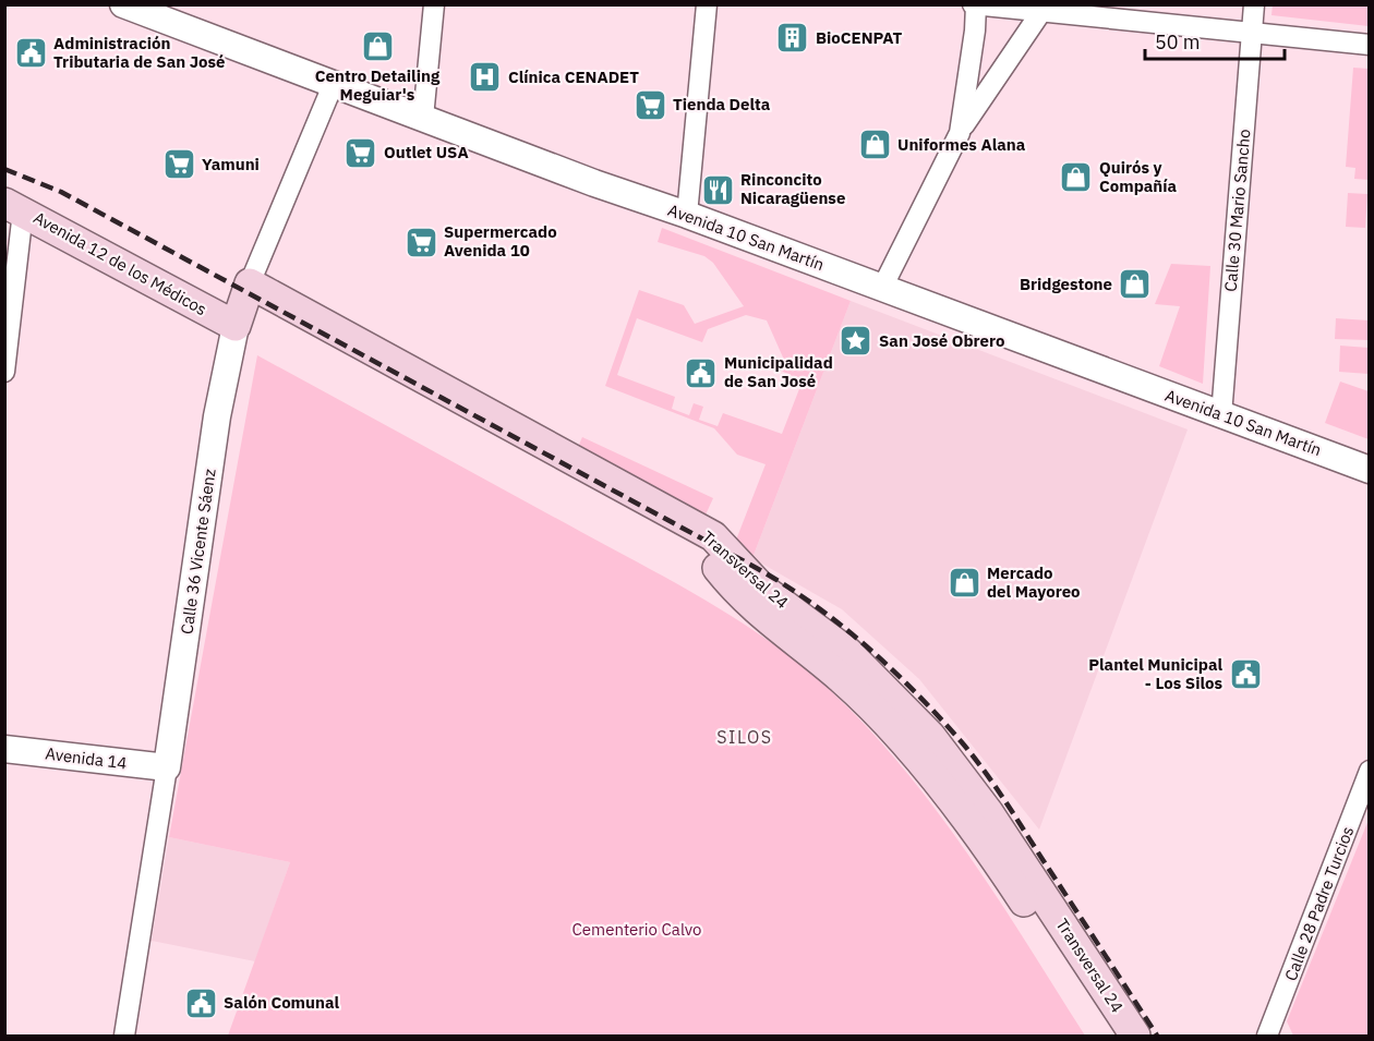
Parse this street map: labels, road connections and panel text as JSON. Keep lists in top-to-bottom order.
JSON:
{
  "streets": {
    "main road": ["Avenida 12 de los Médicos", "Transversal 24"],
    "street": [
      "Calle 30 Mario Sancho",
      "Avenida 10 San Martín",
      "Calle 36 Vicente Sáenz",
      "Avenida 14",
      "Calle 28 Padre Turcios"
    ]
  },
  "crossings": [
    ["Calle 30 Mario Sancho", "Avenida 10 San Martín"],
    ["Avenida 10 San Martín", "Calle 36 Vicente Sáenz"],
    ["Avenida 12 de los Médicos", "Calle 36 Vicente Sáenz"],
    ["Avenida 12 de los Médicos", "Transversal 24"],
    ["Calle 36 Vicente Sáenz", "Transversal 24"],
    ["Calle 36 Vicente Sáenz", "Avenida 14"]
  ],
  "districts": ["SILOS"],
  "parks": ["Cementerio Calvo"],
  "places": {
    "building": ["BioCENPAT"],
    "shop": [
      "Centro Detailing Meguiar's",
      "Uniformes Alana",
      "Quirós y Compañía",
      "Bridgestone",
      "Mercado del Mayoreo"
    ],
    "public building": [
      "Administración Tributaria de San José",
      "Municipalidad de San José",
      "Plantel Municipal - Los Silos",
      "Salón Comunal"
    ],
    "hospital": ["Clínica CENADET"],
    "supermarket": [
      "Tienda Delta",
      "Outlet USA",
      "Yamuni",
      "Supermercado Avenida 10"
    ],
    "restaurant": ["Rinconcito Nicaragüense"],
    "place": ["San José Obrero"]
  },
  "scale_bar": "50 m"
}
